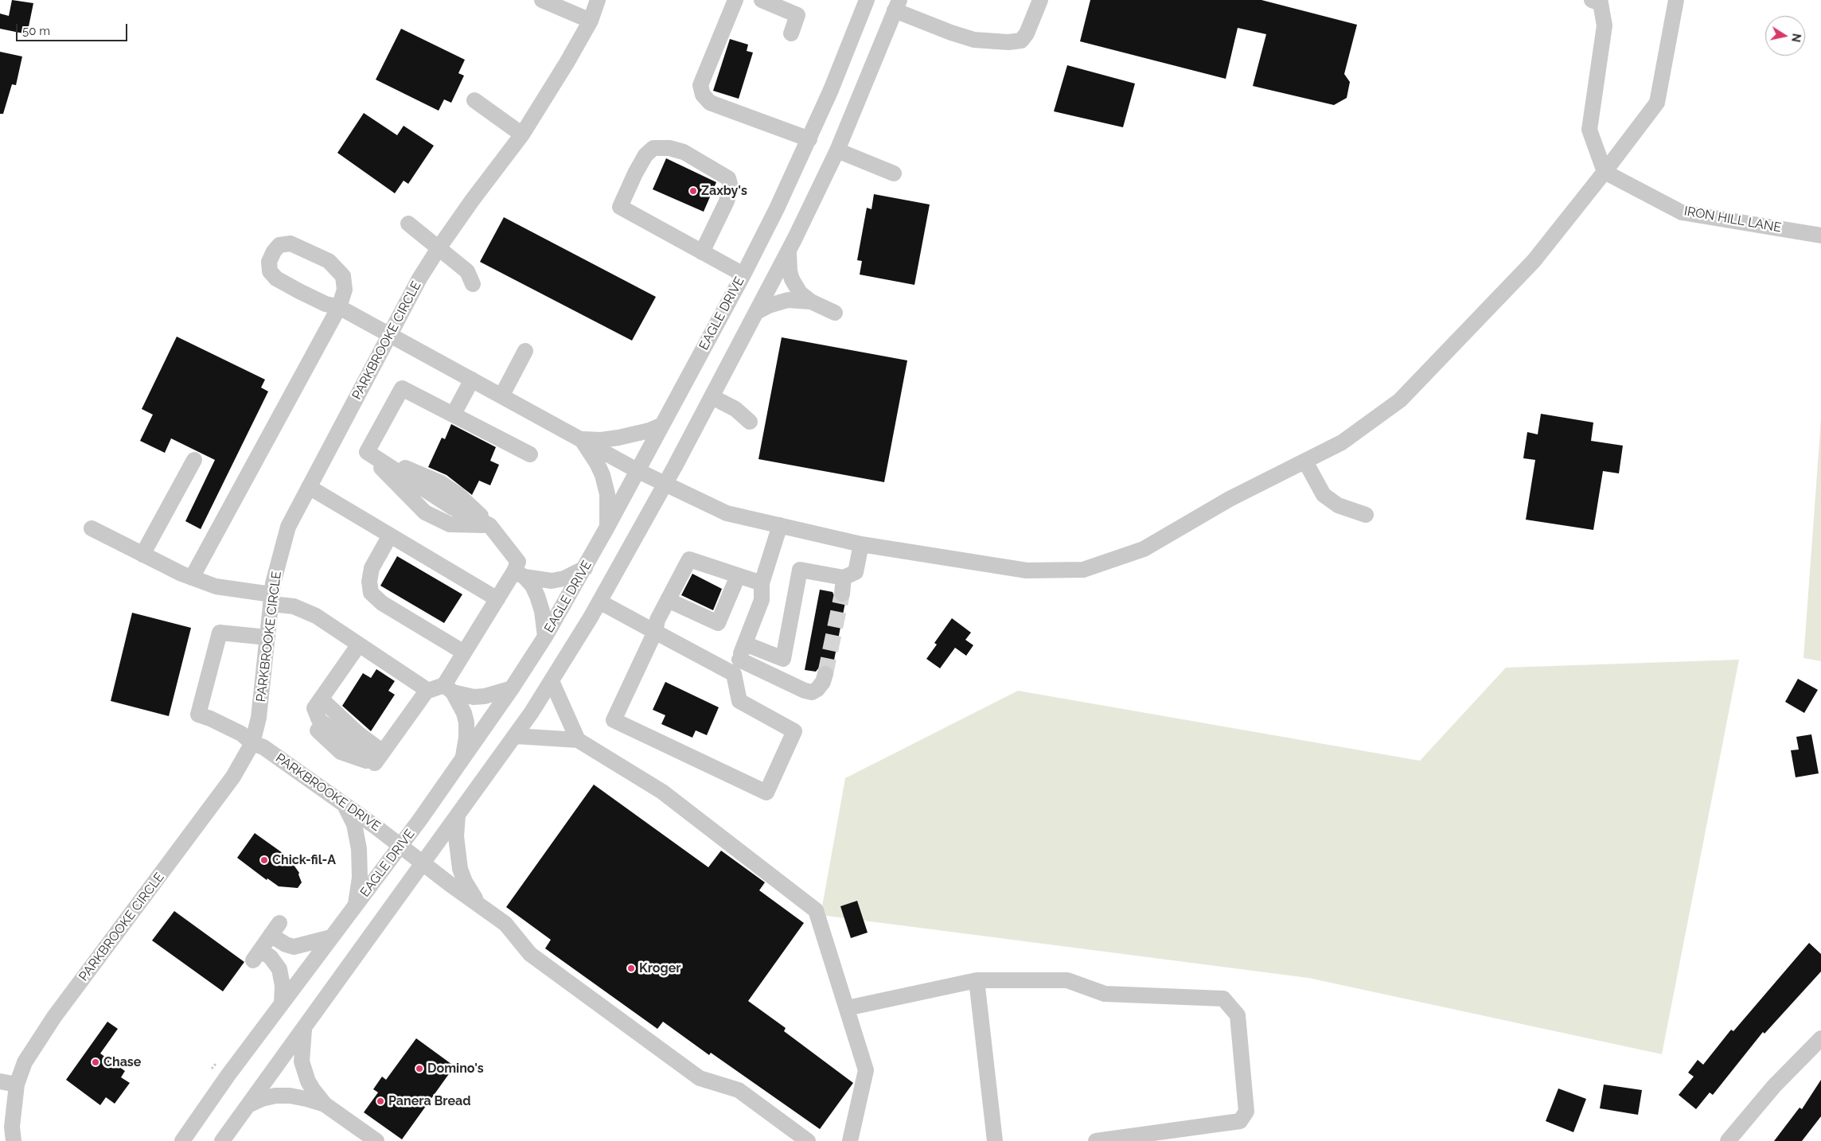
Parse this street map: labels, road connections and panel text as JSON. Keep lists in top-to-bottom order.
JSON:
{
  "streets": {
    "street": [
      "IRON HILL LANE",
      "EAGLE DRIVE",
      "PARKBROOKE CIRCLE",
      "PARKBROOKE DRIVE"
    ]
  },
  "crossings": [
    ["EAGLE DRIVE", "PARKBROOKE DRIVE"],
    ["PARKBROOKE CIRCLE", "PARKBROOKE DRIVE"]
  ],
  "places": [
    "Zaxby's",
    "Chick-fil-A",
    "Kroger",
    "Chase",
    "Domino's",
    "Panera Bread"
  ],
  "scale_bar": "50 m",
  "north": "right"
}
